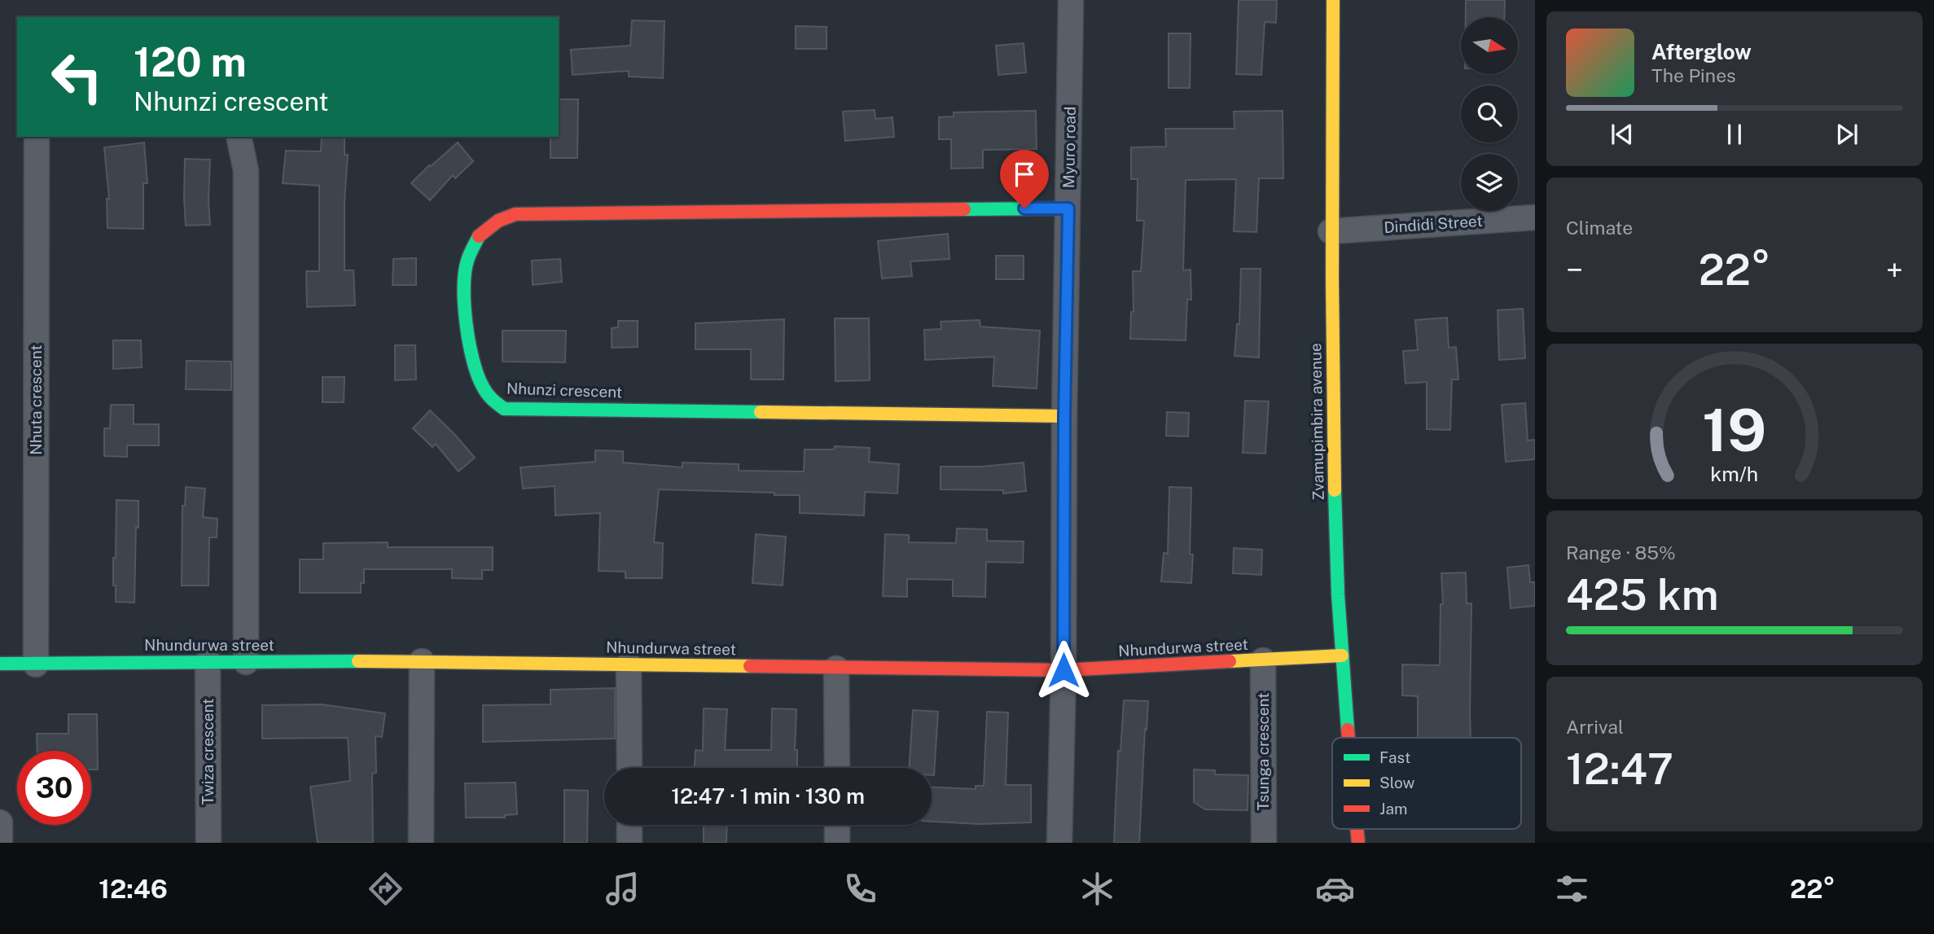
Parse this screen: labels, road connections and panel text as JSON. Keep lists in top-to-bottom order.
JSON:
{
  "streets": {
    "street": [
      "Myuro road",
      "Dindidi Street",
      "Nhunzi crescent",
      "Nhuta crescent",
      "Zvamupimbira avenue",
      "Nhundurwa street",
      "Twiza crescent",
      "Tsunga crescent"
    ]
  },
  "crossings": [
    ["Myuro road", "Nhunzi crescent"],
    ["Myuro road", "Nhundurwa street"],
    ["Dindidi Street", "Zvamupimbira avenue"],
    ["Nhuta crescent", "Nhundurwa street"],
    ["Zvamupimbira avenue", "Nhundurwa street"],
    ["Nhundurwa street", "Twiza crescent"],
    ["Nhundurwa street", "Tsunga crescent"]
  ],
  "legend": ["Fast", "Slow", "Jam"],
  "north": "right",
  "page": {
    "turn": ["120 m", "Nhunzi crescent"],
    "song": ["Afterglow", "The Pines"],
    "tile": [
      "Climate",
      ["Range · 85%", "425 km"],
      ["Arrival", "12:47"]
    ],
    "heat": ["−", "22°", "+"],
    "limit": "30",
    "trip": "12:47 · 1 min · 130 m",
    "tabs": ["12:46", "22°"],
    "gauge": ["19", "km/h"]
  }
}
